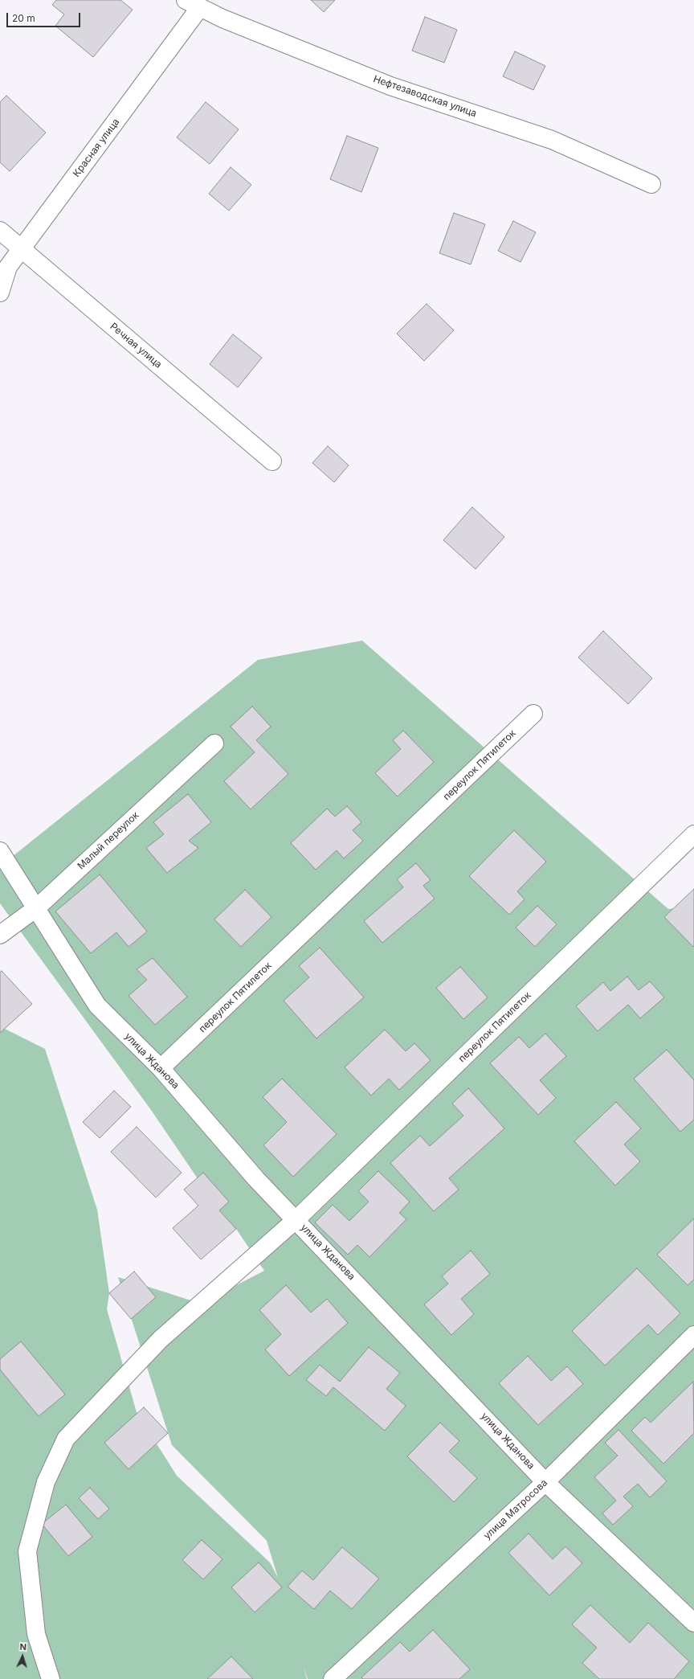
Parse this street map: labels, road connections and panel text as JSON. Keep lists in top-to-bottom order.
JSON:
{
  "streets": {
    "street": [
      "Нефтезаводская улица",
      "Красная улица",
      "Речная улица",
      "переулок Пятилеток",
      "Малый переулок",
      "улица Жданова",
      "улица Матросова"
    ]
  },
  "crossings": [
    ["Нефтезаводская улица", "Красная улица"],
    ["Красная улица", "Речная улица"],
    ["переулок Пятилеток", "улица Жданова"],
    ["Малый переулок", "улица Жданова"],
    ["улица Жданова", "улица Матросова"]
  ],
  "scale_bar": "20 m",
  "north": "top"
}
